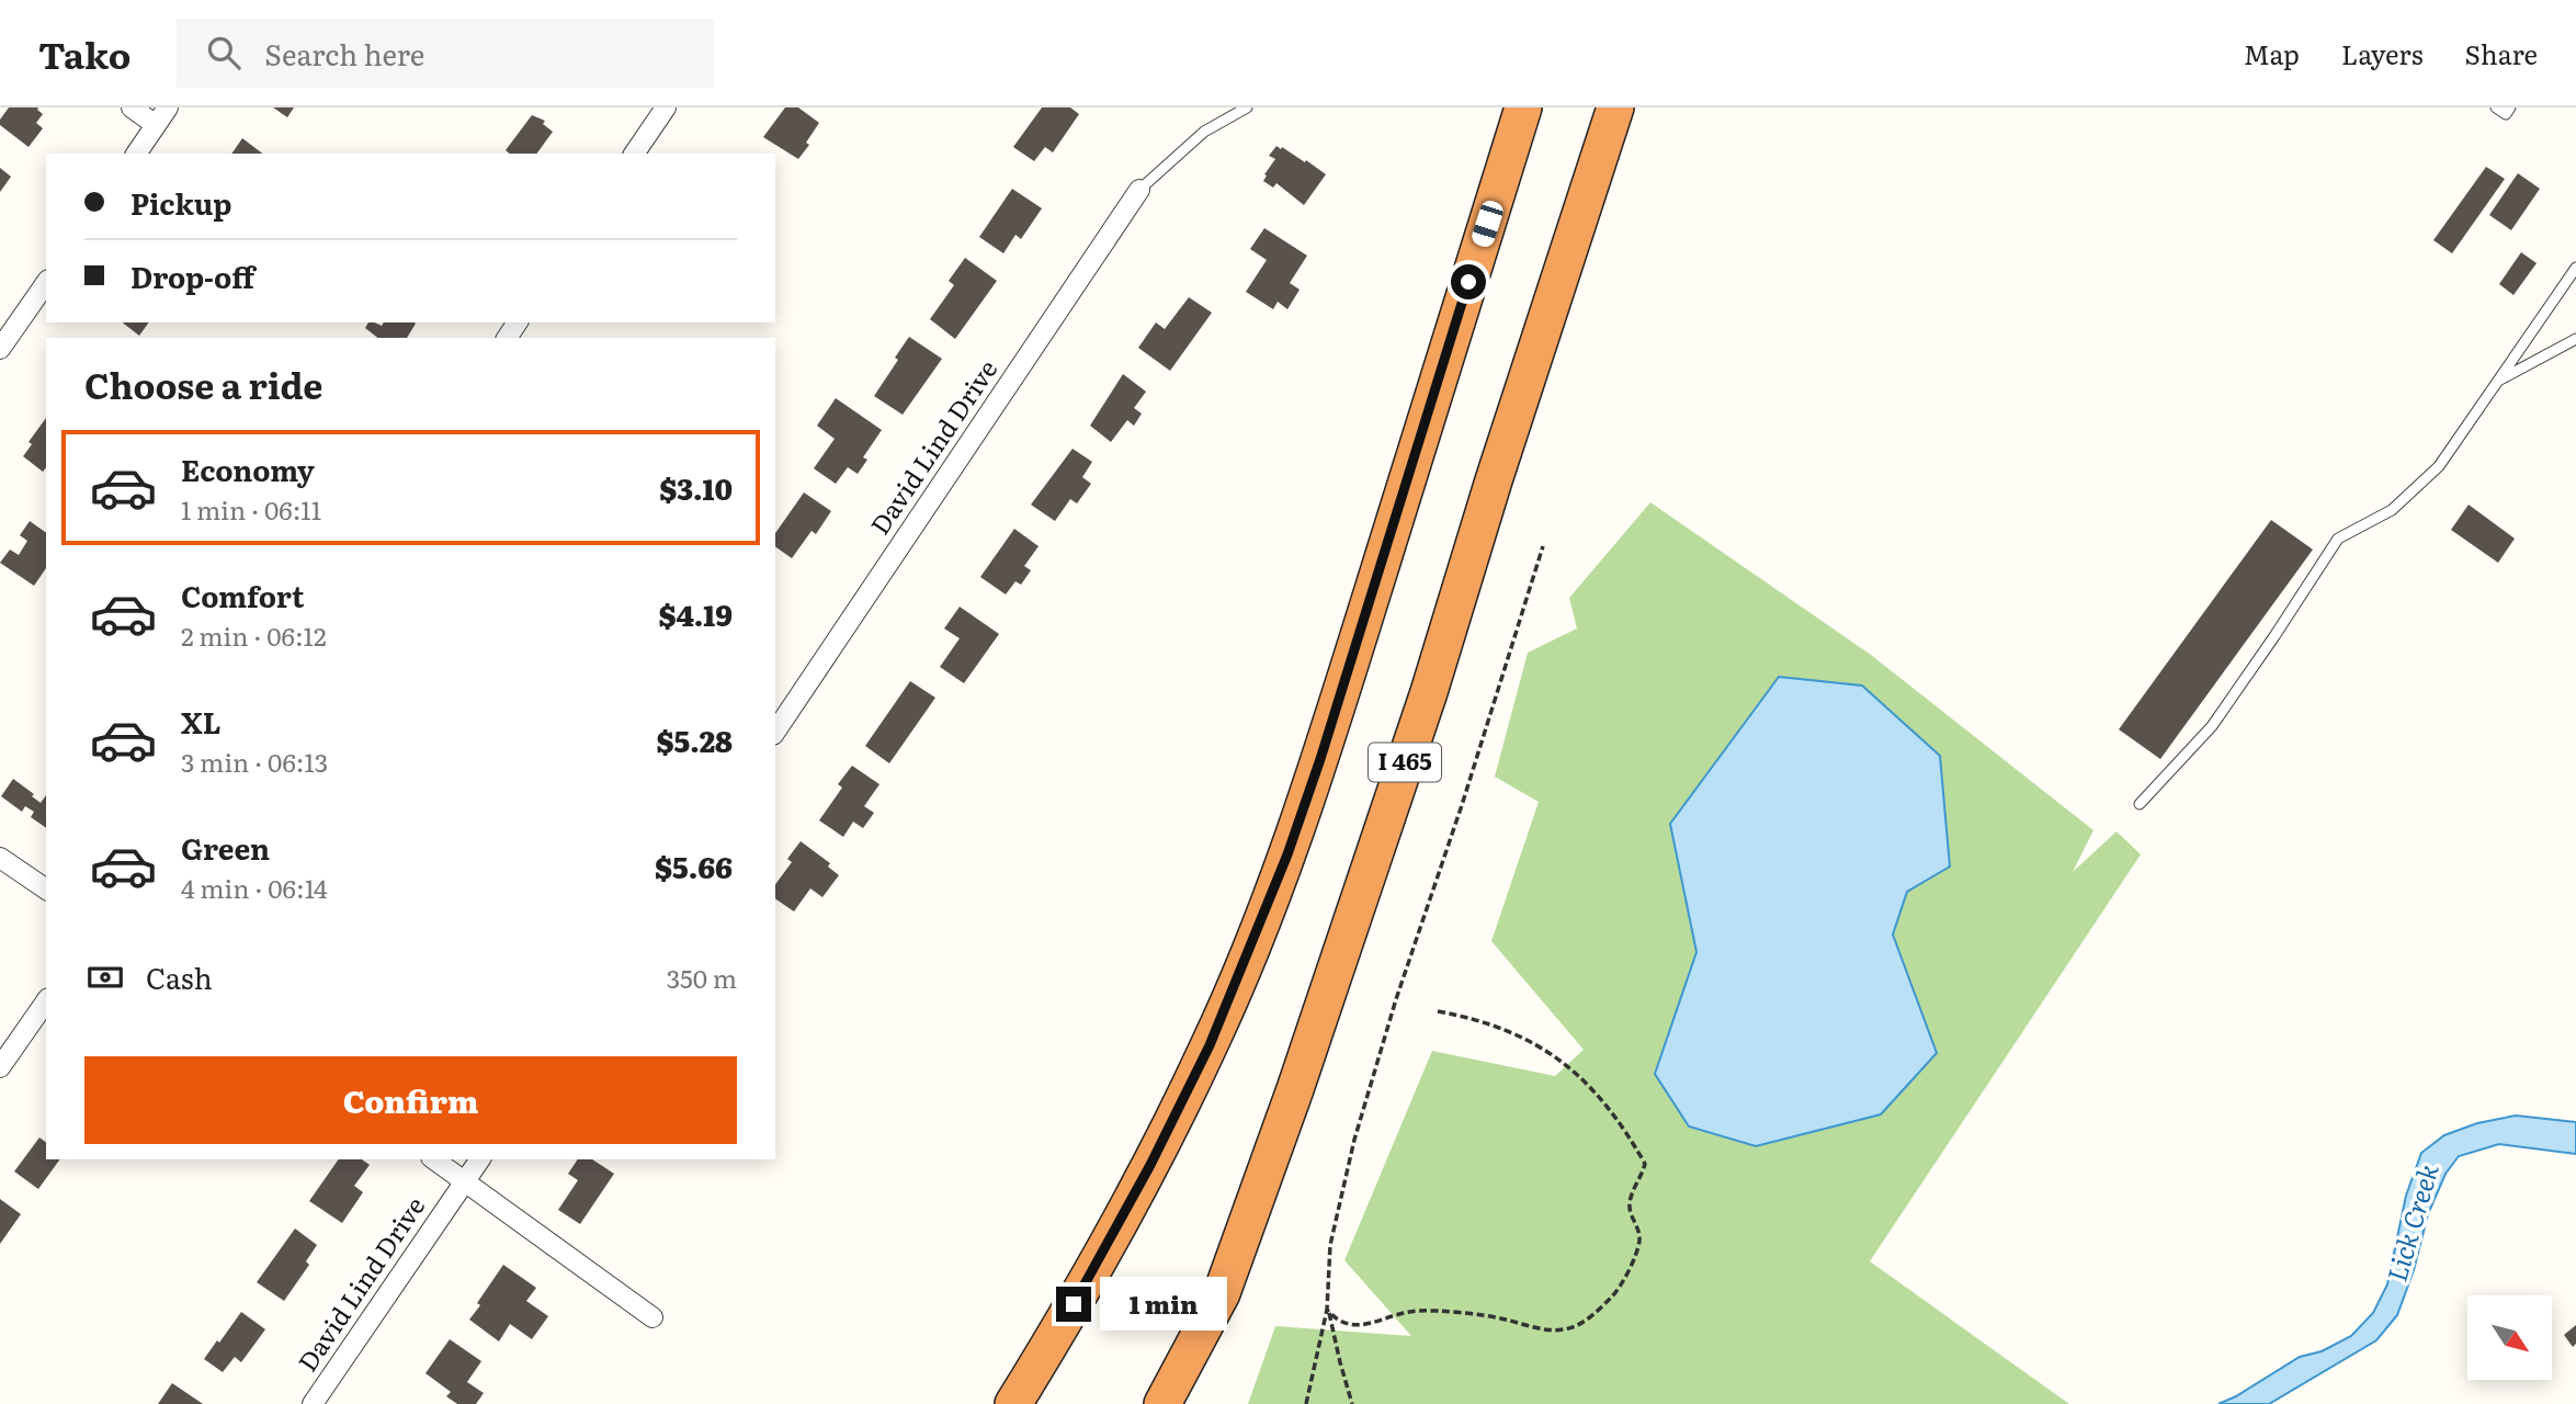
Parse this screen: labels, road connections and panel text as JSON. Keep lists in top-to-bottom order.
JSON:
{
  "streets": {
    "highway": ["I 465"],
    "street": ["David Lind Drive"]
  },
  "water": ["Lick Creek"],
  "north": "bottom right",
  "page": {
    "header": "Tako",
    "search": "Search here",
    "nav": ["Map", "Layers", "Share"],
    "banner": ["Pickup", "Drop-off"],
    "heading": "Choose a ride",
    "list": [
      {
        "name": "Economy",
        "note": "1 min · 06:11",
        "value": "$3.10"
      },
      {
        "name": "Comfort",
        "note": "2 min · 06:12",
        "value": "$4.19"
      },
      {
        "name": "XL",
        "note": "3 min · 06:13",
        "value": "$5.28"
      },
      {
        "name": "Green",
        "note": "4 min · 06:14",
        "value": "$5.66"
      }
    ],
    "pay": ["Cash", "350 m"],
    "buttons": "Confirm",
    "bubble": "1 min"
  }
}
